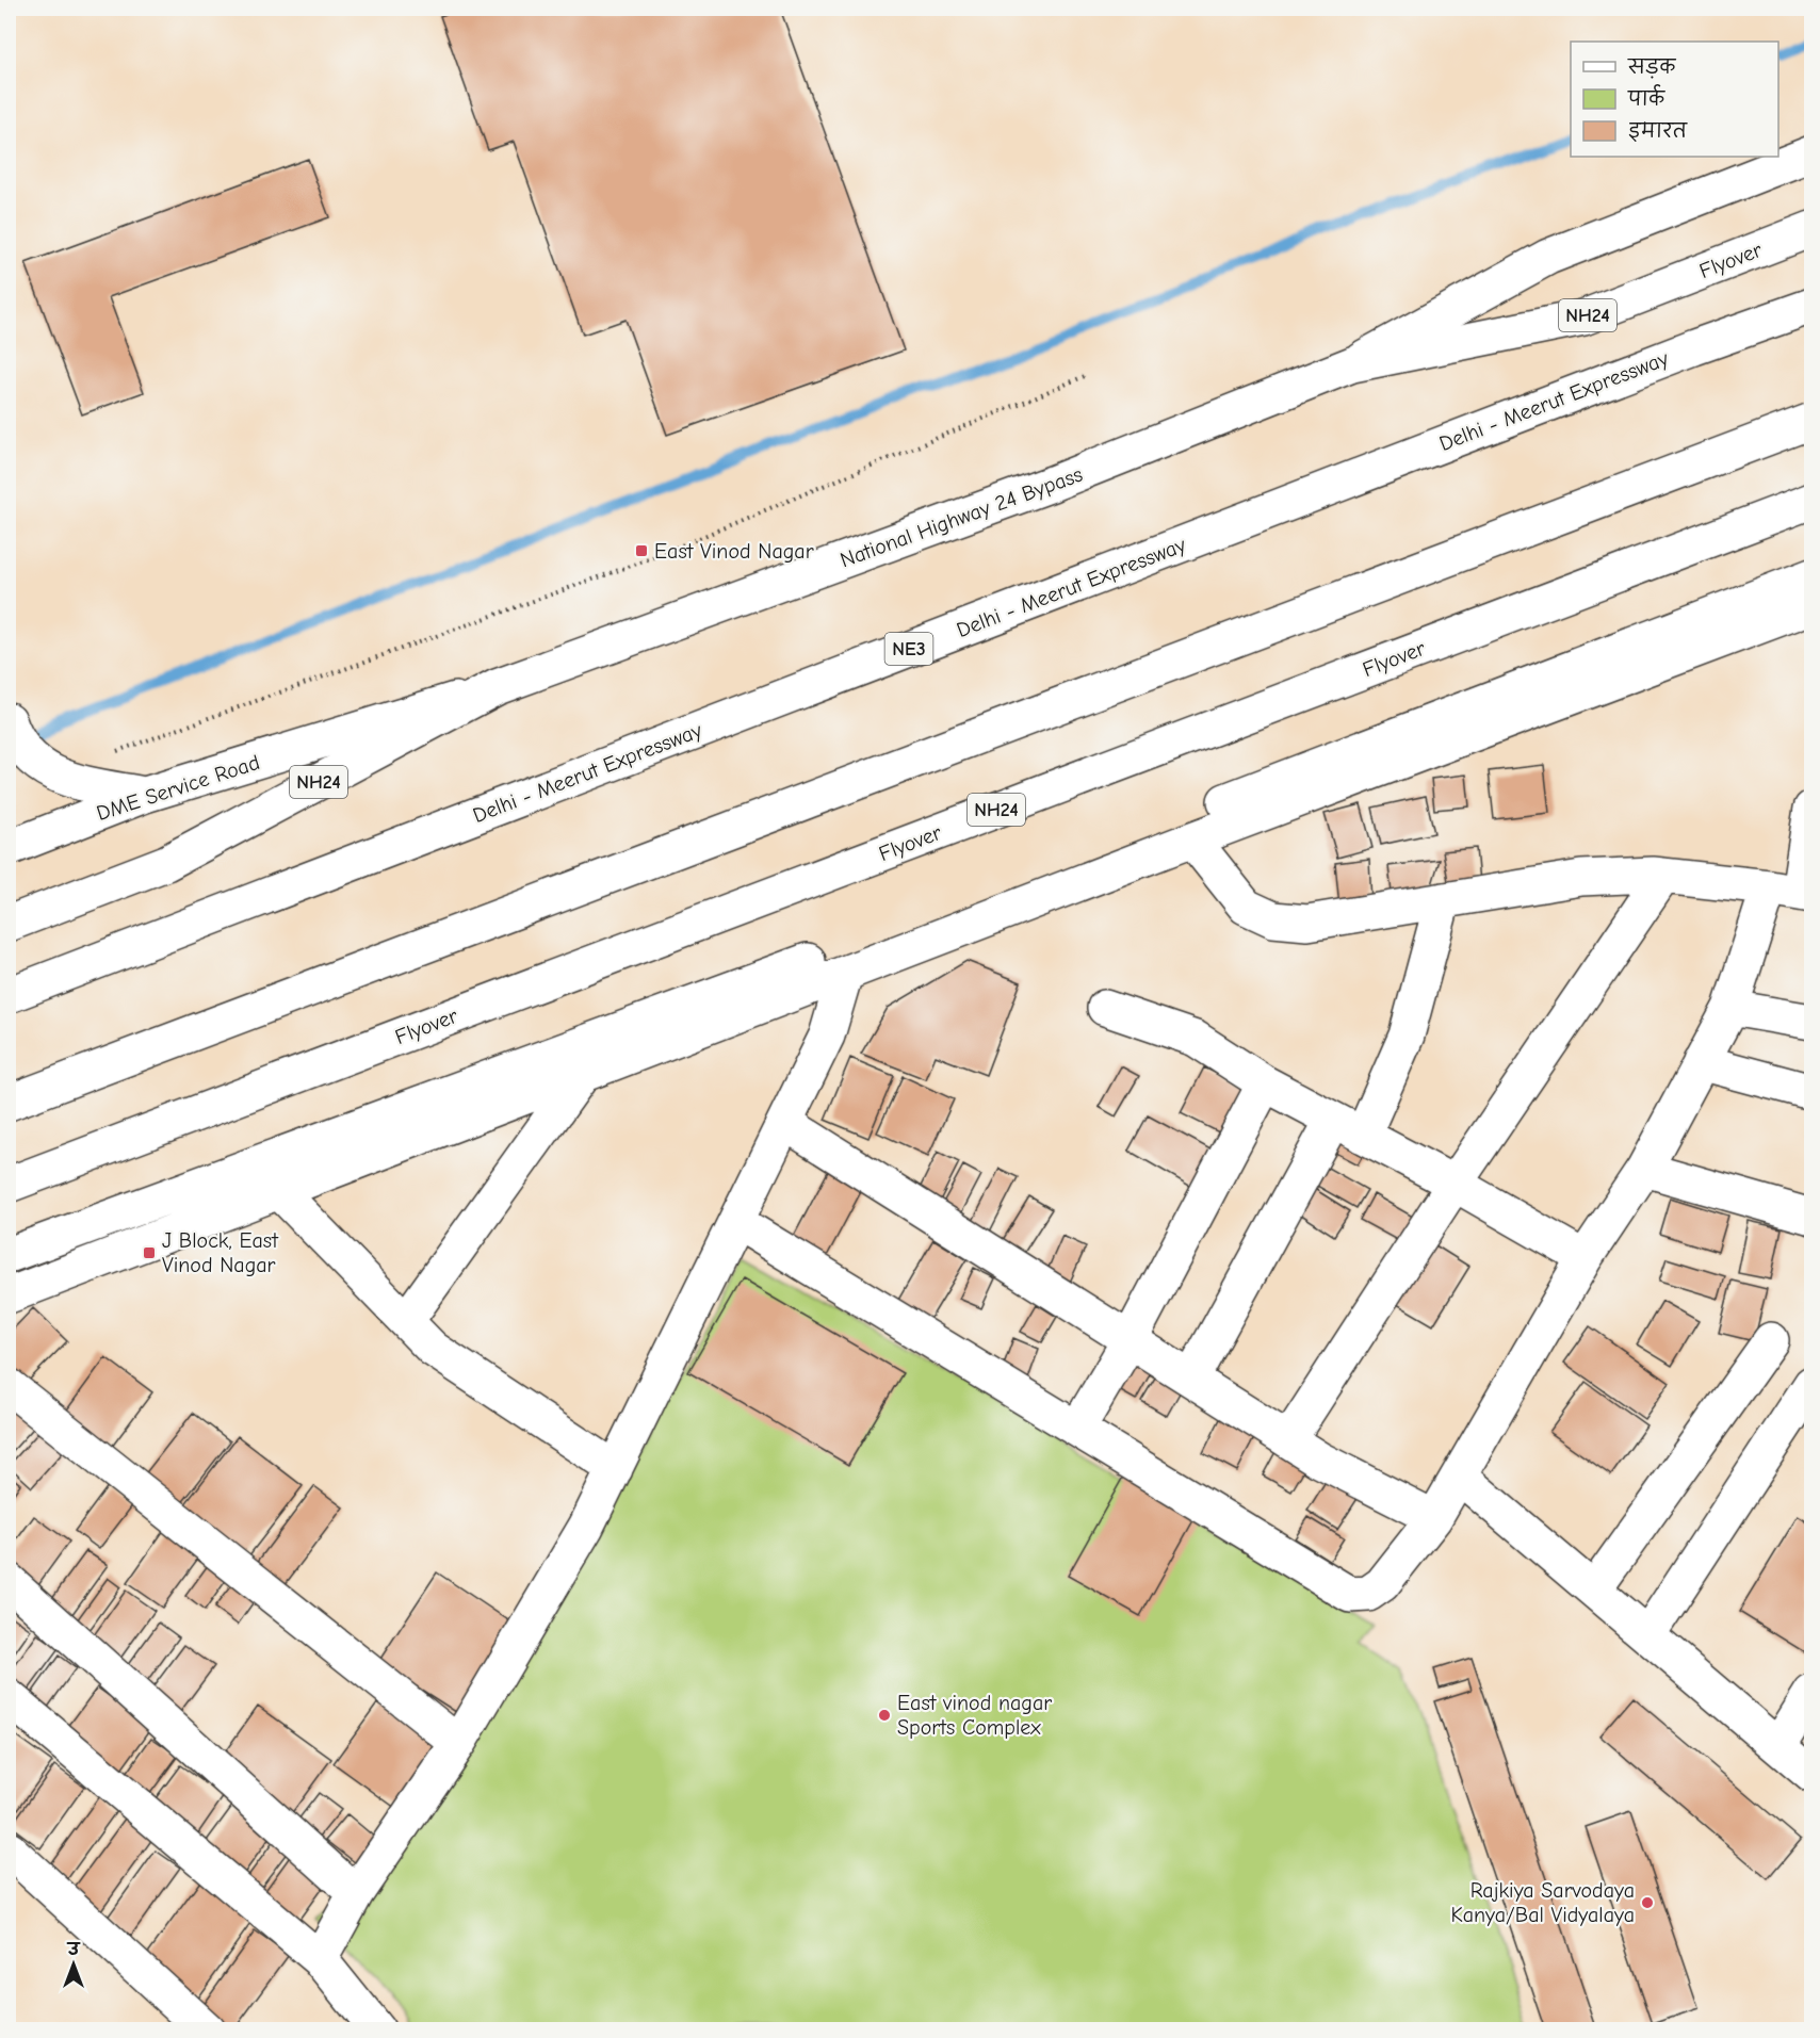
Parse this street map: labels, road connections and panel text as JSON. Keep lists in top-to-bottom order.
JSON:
{
  "streets": {
    "main road": [
      "Flyover",
      "NH24",
      "Delhi - Meerut Expressway",
      "National Highway 24 Bypass",
      "NE3",
      "DME Service Road"
    ]
  },
  "crossings": [
    ["Flyover", "National Highway 24 Bypass"],
    ["NH24", "National Highway 24 Bypass"],
    ["NH24", "DME Service Road"],
    ["National Highway 24 Bypass", "DME Service Road"]
  ],
  "places": {
    "transit": ["East Vinod Nagar", "J Block, East Vinod Nagar"],
    "other": ["East vinod nagar Sports Complex", "Rajkiya Sarvodaya Kanya/Bal Vidyalaya"]
  },
  "legend": ["सड़क", "पार्क", "इमारत"],
  "north": "top"
}
